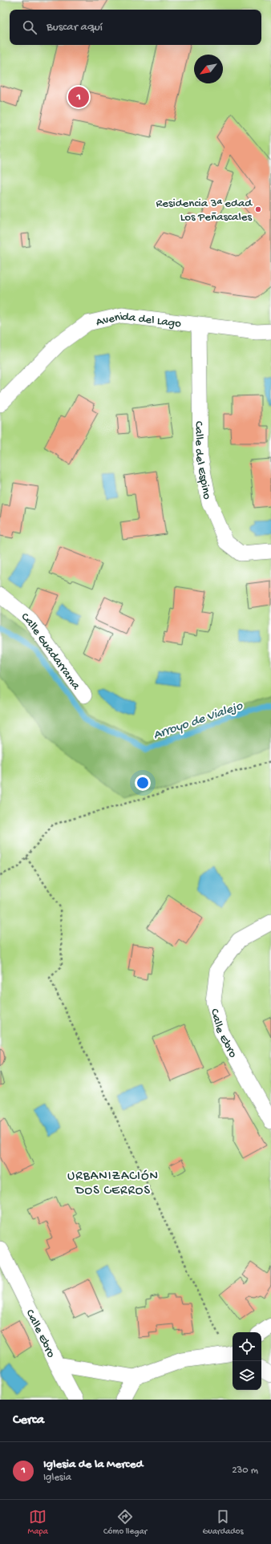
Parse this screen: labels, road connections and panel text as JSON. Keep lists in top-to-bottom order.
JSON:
{
  "streets": {
    "street": [
      "Avenida del Lago",
      "Calle del Espino",
      "Calle Guadarrama",
      "Calle Ebro"
    ]
  },
  "crossings": [
    ["Avenida del Lago", "Calle del Espino"]
  ],
  "districts": ["URBANIZACIÓN DOS CERROS"],
  "water": ["Arroyo de Vialejo"],
  "places": ["Residencia 3ª edad Los Peñascales"],
  "north": "bottom left",
  "page": {
    "search": "Buscar aquí",
    "pins": "1",
    "heading": "Cerca",
    "list": [
      {
        "mark": "1",
        "name": "Iglesia de la Merced",
        "note": "Iglesia",
        "value": "230 m"
      }
    ],
    "nav": ["Mapa", "Cómo llegar", "Guardados"]
  }
}
